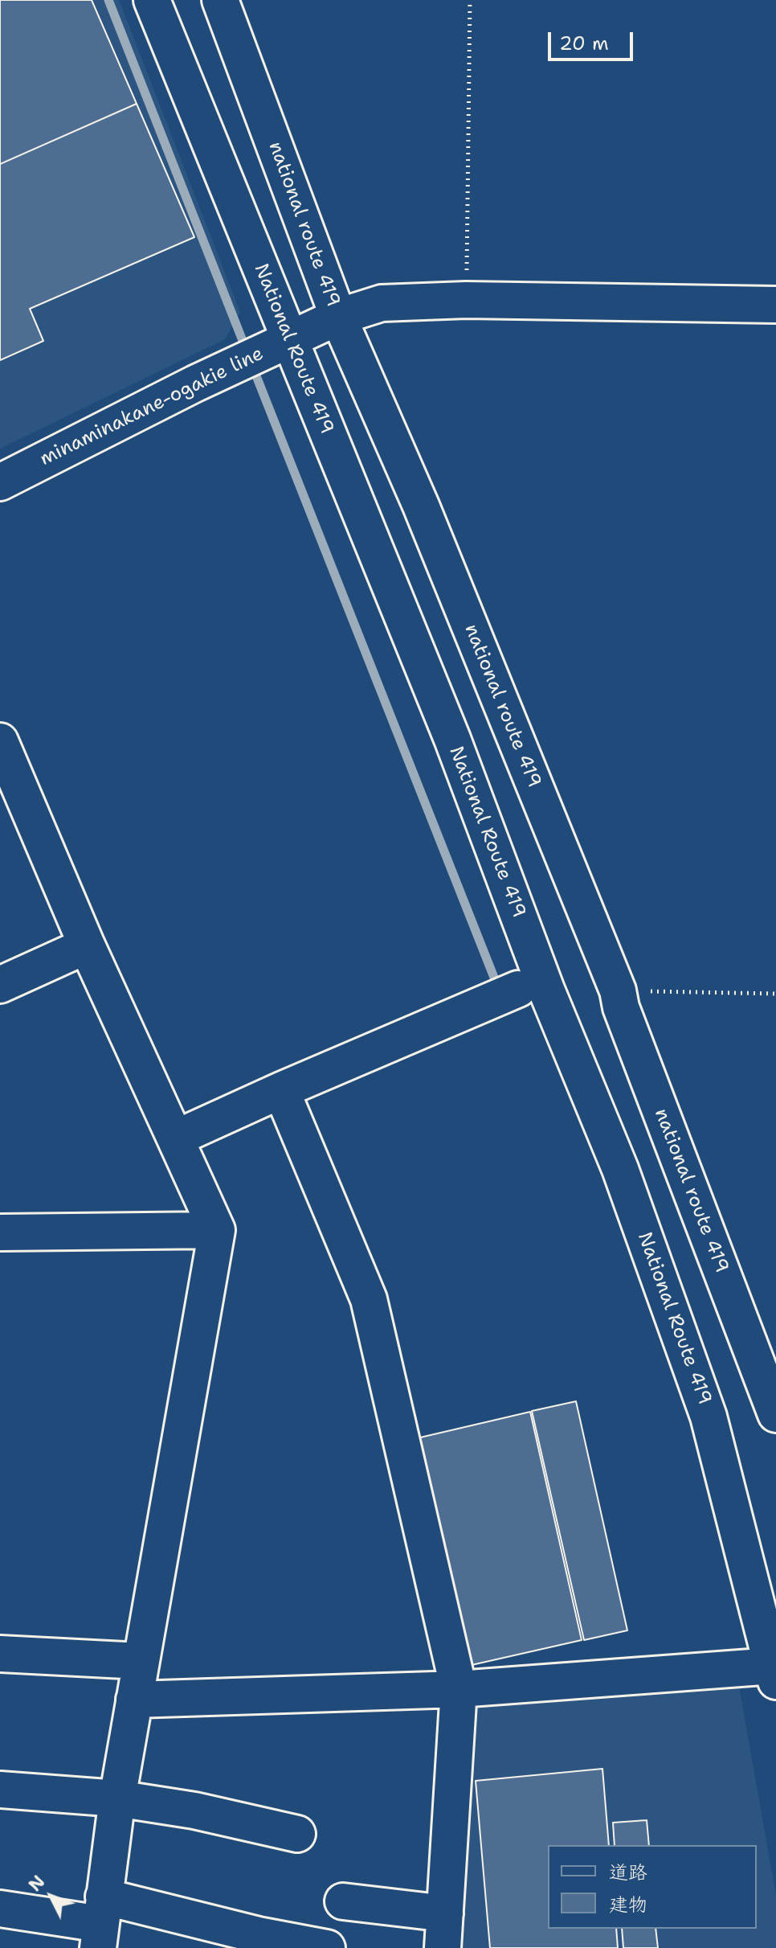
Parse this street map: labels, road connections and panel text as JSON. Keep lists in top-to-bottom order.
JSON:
{
  "streets": {
    "main road": ["national route 419", "National Route 419", "minaminakane-ogakie line"]
  },
  "crossings": [
    ["national route 419", "minaminakane-ogakie line"],
    ["National Route 419", "minaminakane-ogakie line"]
  ],
  "legend": ["道路", "建物"],
  "scale_bar": "20 m",
  "north": "top left"
}
